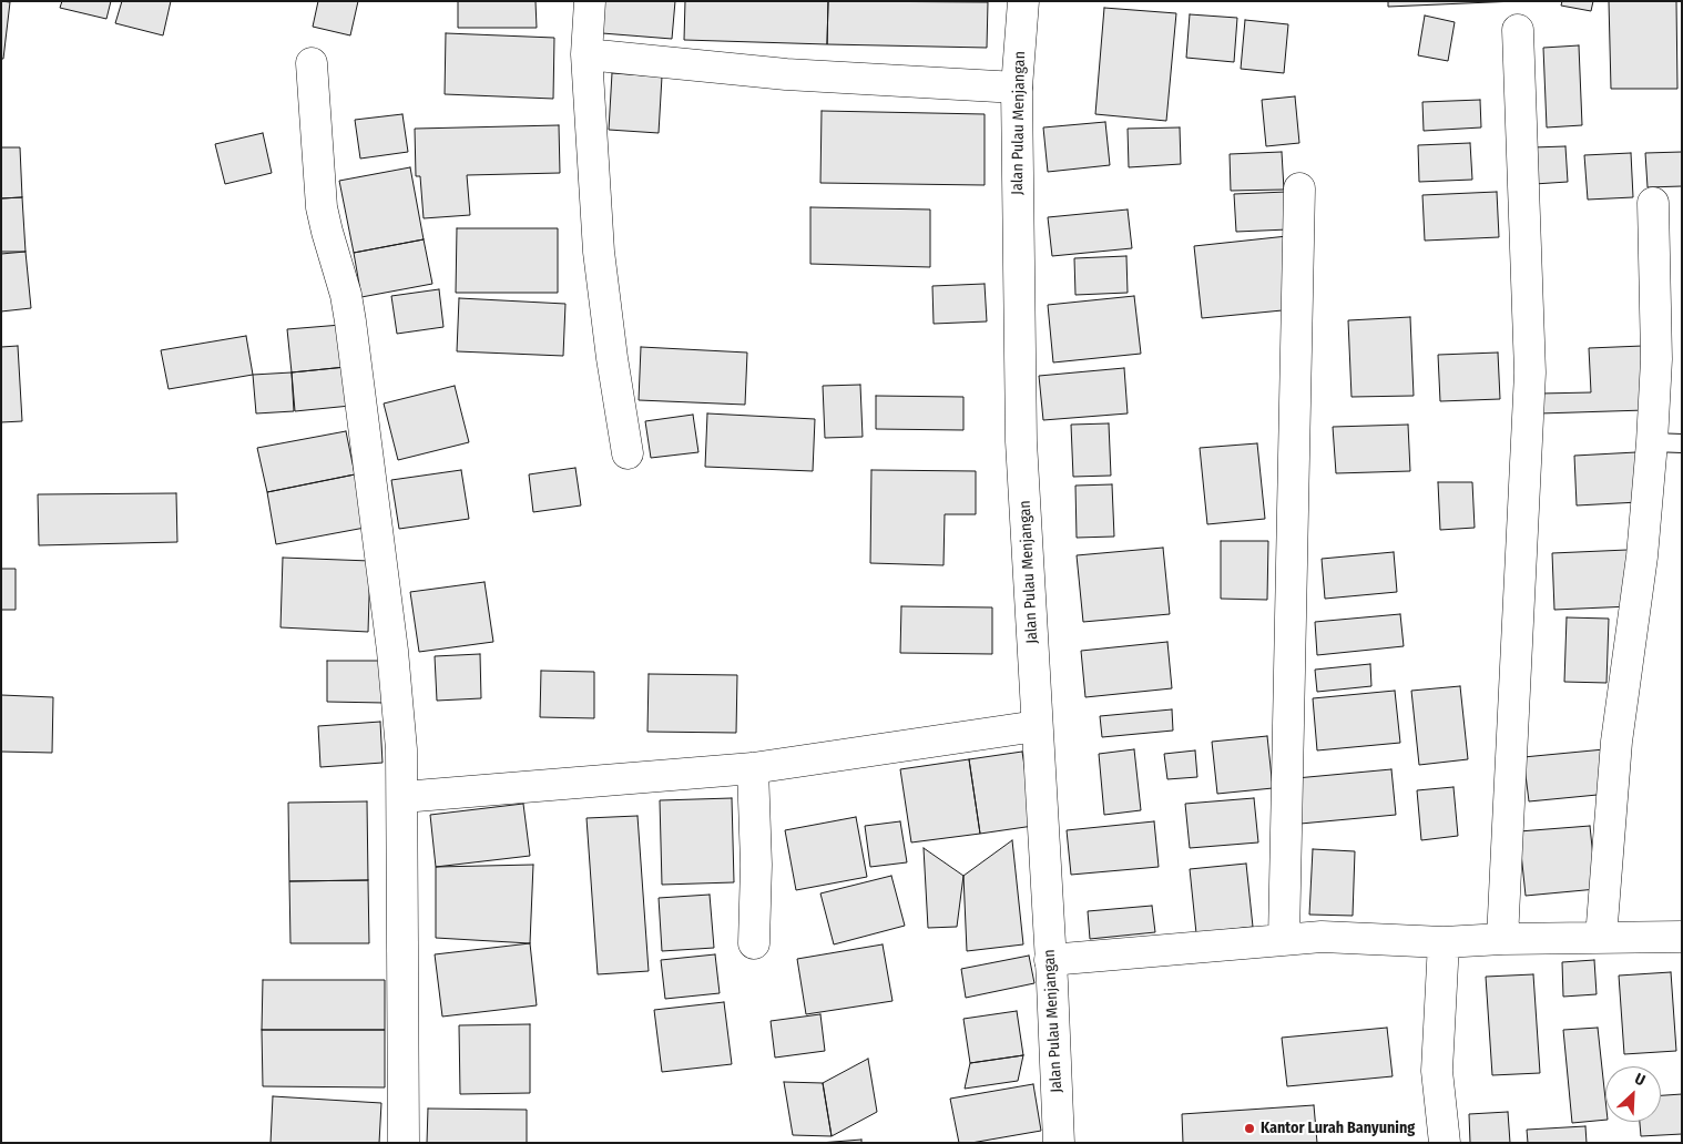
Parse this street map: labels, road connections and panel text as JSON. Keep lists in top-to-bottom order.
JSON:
{
  "streets": {
    "street": ["Jalan Pulau Menjangan"]
  },
  "places": ["Kantor Lurah Banyuning"],
  "north": "top right"
}
